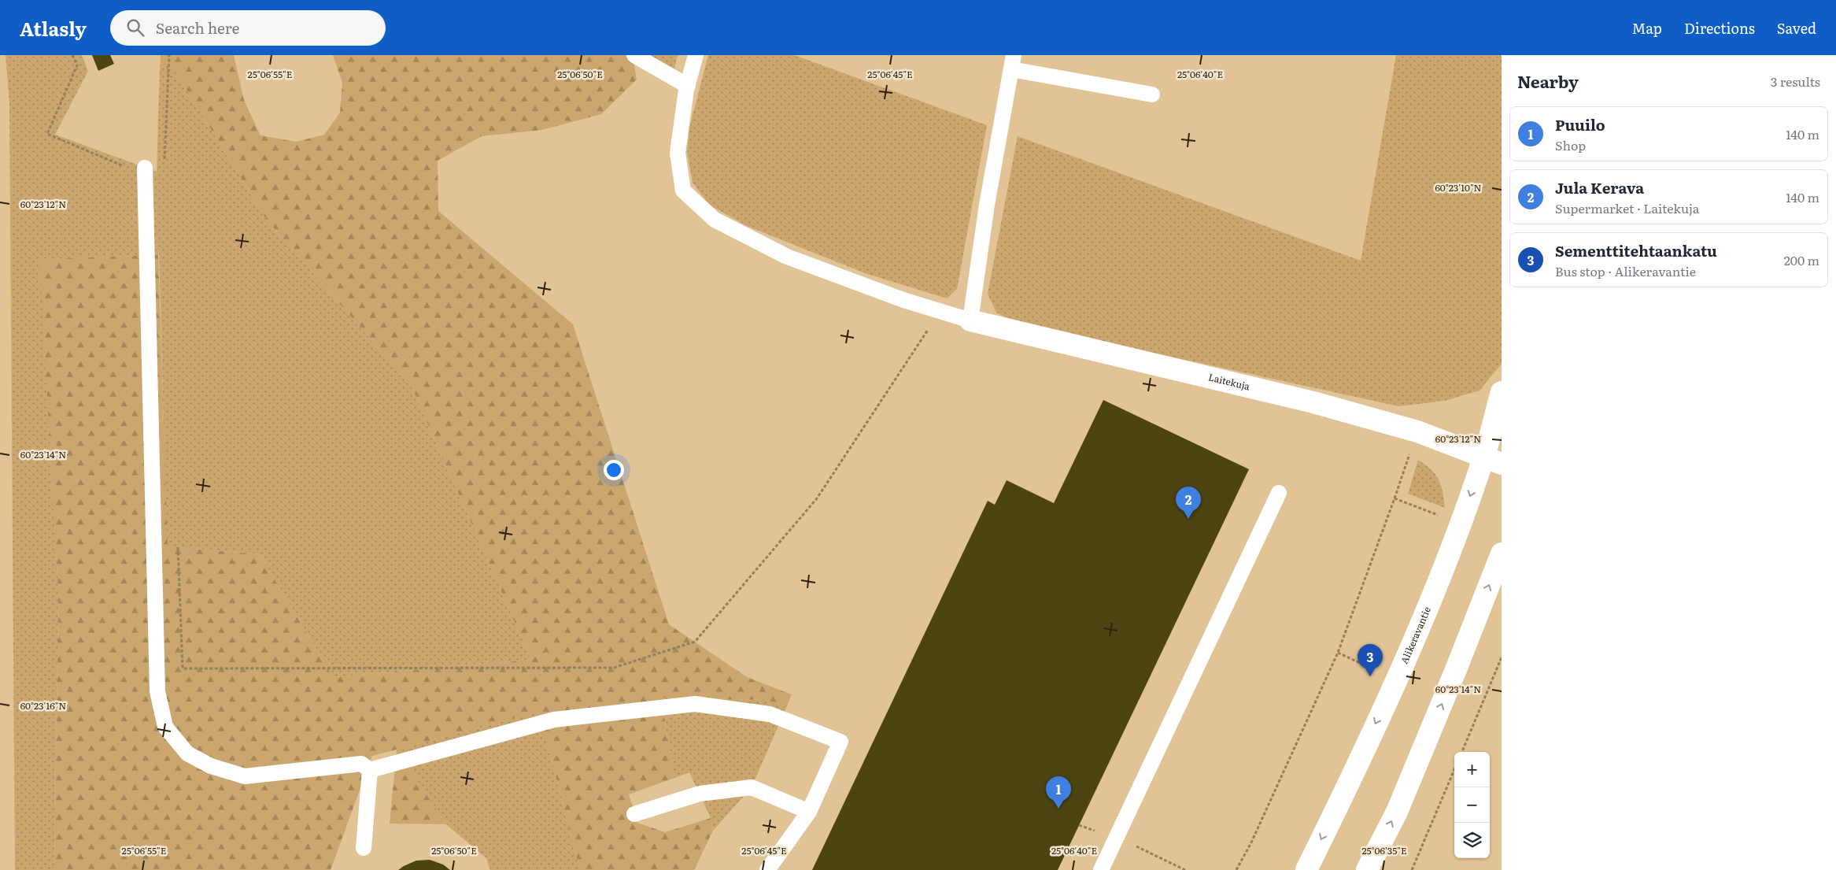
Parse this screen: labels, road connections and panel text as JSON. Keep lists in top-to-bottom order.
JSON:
{
  "streets": {
    "street": ["Laitekuja", "Alikeravantie"]
  },
  "crossings": [
    ["Laitekuja", "Alikeravantie"]
  ],
  "page": {
    "header": "Atlasly",
    "search": "Search here",
    "nav": ["Map", "Directions", "Saved"],
    "heading": ["Nearby", "3 results"],
    "list": [
      {
        "mark": "1",
        "name": "Puuilo",
        "note": "Shop",
        "value": "140 m"
      },
      {
        "mark": "2",
        "name": "Jula Kerava",
        "note": "Supermarket · Laitekuja",
        "value": "140 m"
      },
      {
        "mark": "3",
        "name": "Sementtitehtaankatu",
        "note": "Bus stop · Alikeravantie",
        "value": "200 m"
      }
    ],
    "pins": ["2", "3", "1"],
    "map_buttons": ["+", "−"]
  },
  "coordinates": [
    "25°06'55\"E",
    "25°06'50\"E",
    "25°06'45\"E",
    "25°06'40\"E",
    "60°23'10\"N",
    "60°23'12\"N",
    "60°23'14\"N",
    "60°23'16\"N",
    "25°06'35\"E"
  ]
}
